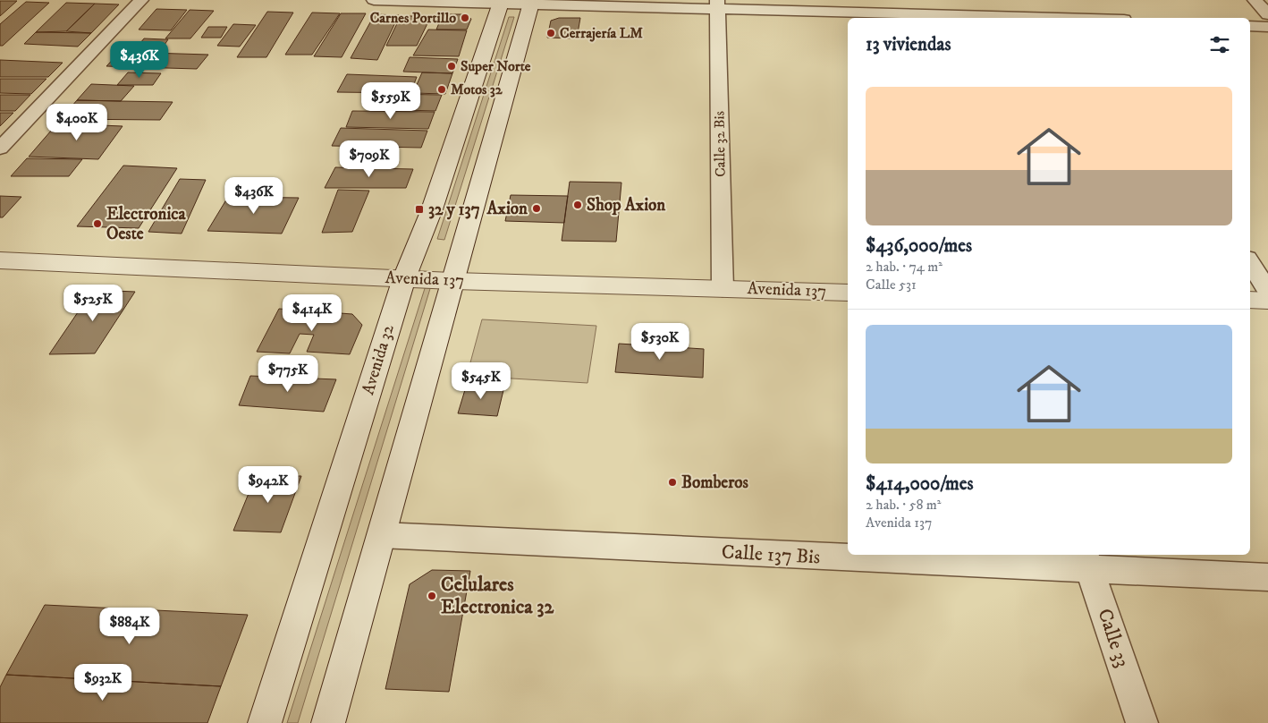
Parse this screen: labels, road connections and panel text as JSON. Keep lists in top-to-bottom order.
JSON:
{
  "streets": {
    "main road": ["Avenida 137", "Avenida 32"],
    "street": ["Calle 32 Bis", "Calle 137 Bis", "Calle 33"]
  },
  "crossings": [
    ["Calle 32 Bis", "Avenida 137"],
    ["Avenida 137", "Avenida 32"],
    ["Calle 137 Bis", "Calle 33"]
  ],
  "places": {
    "other": [
      "Carnes Portillo",
      "Cerrajería LM",
      "Super Norte",
      "Motos 32",
      "Shop Axion",
      "Axion",
      "Electronica Oeste",
      "Bomberos",
      "Celulares Electronica 32"
    ],
    "transit": ["32 y 137"]
  },
  "page": {
    "heading": "13 viviendas",
    "price": [
      "$436K",
      "$559K",
      "$400K",
      "$709K",
      "$436K",
      "$525K",
      "$414K",
      "$530K",
      "$775K",
      "$545K",
      "$942K",
      "$884K",
      "$932K"
    ],
    "list": [
      {
        "name": "$436,000/mes",
        "note": "2 hab. · 74 m² · Calle 531"
      },
      {
        "name": "$414,000/mes",
        "note": "2 hab. · 58 m² · Avenida 137"
      }
    ]
  }
}
